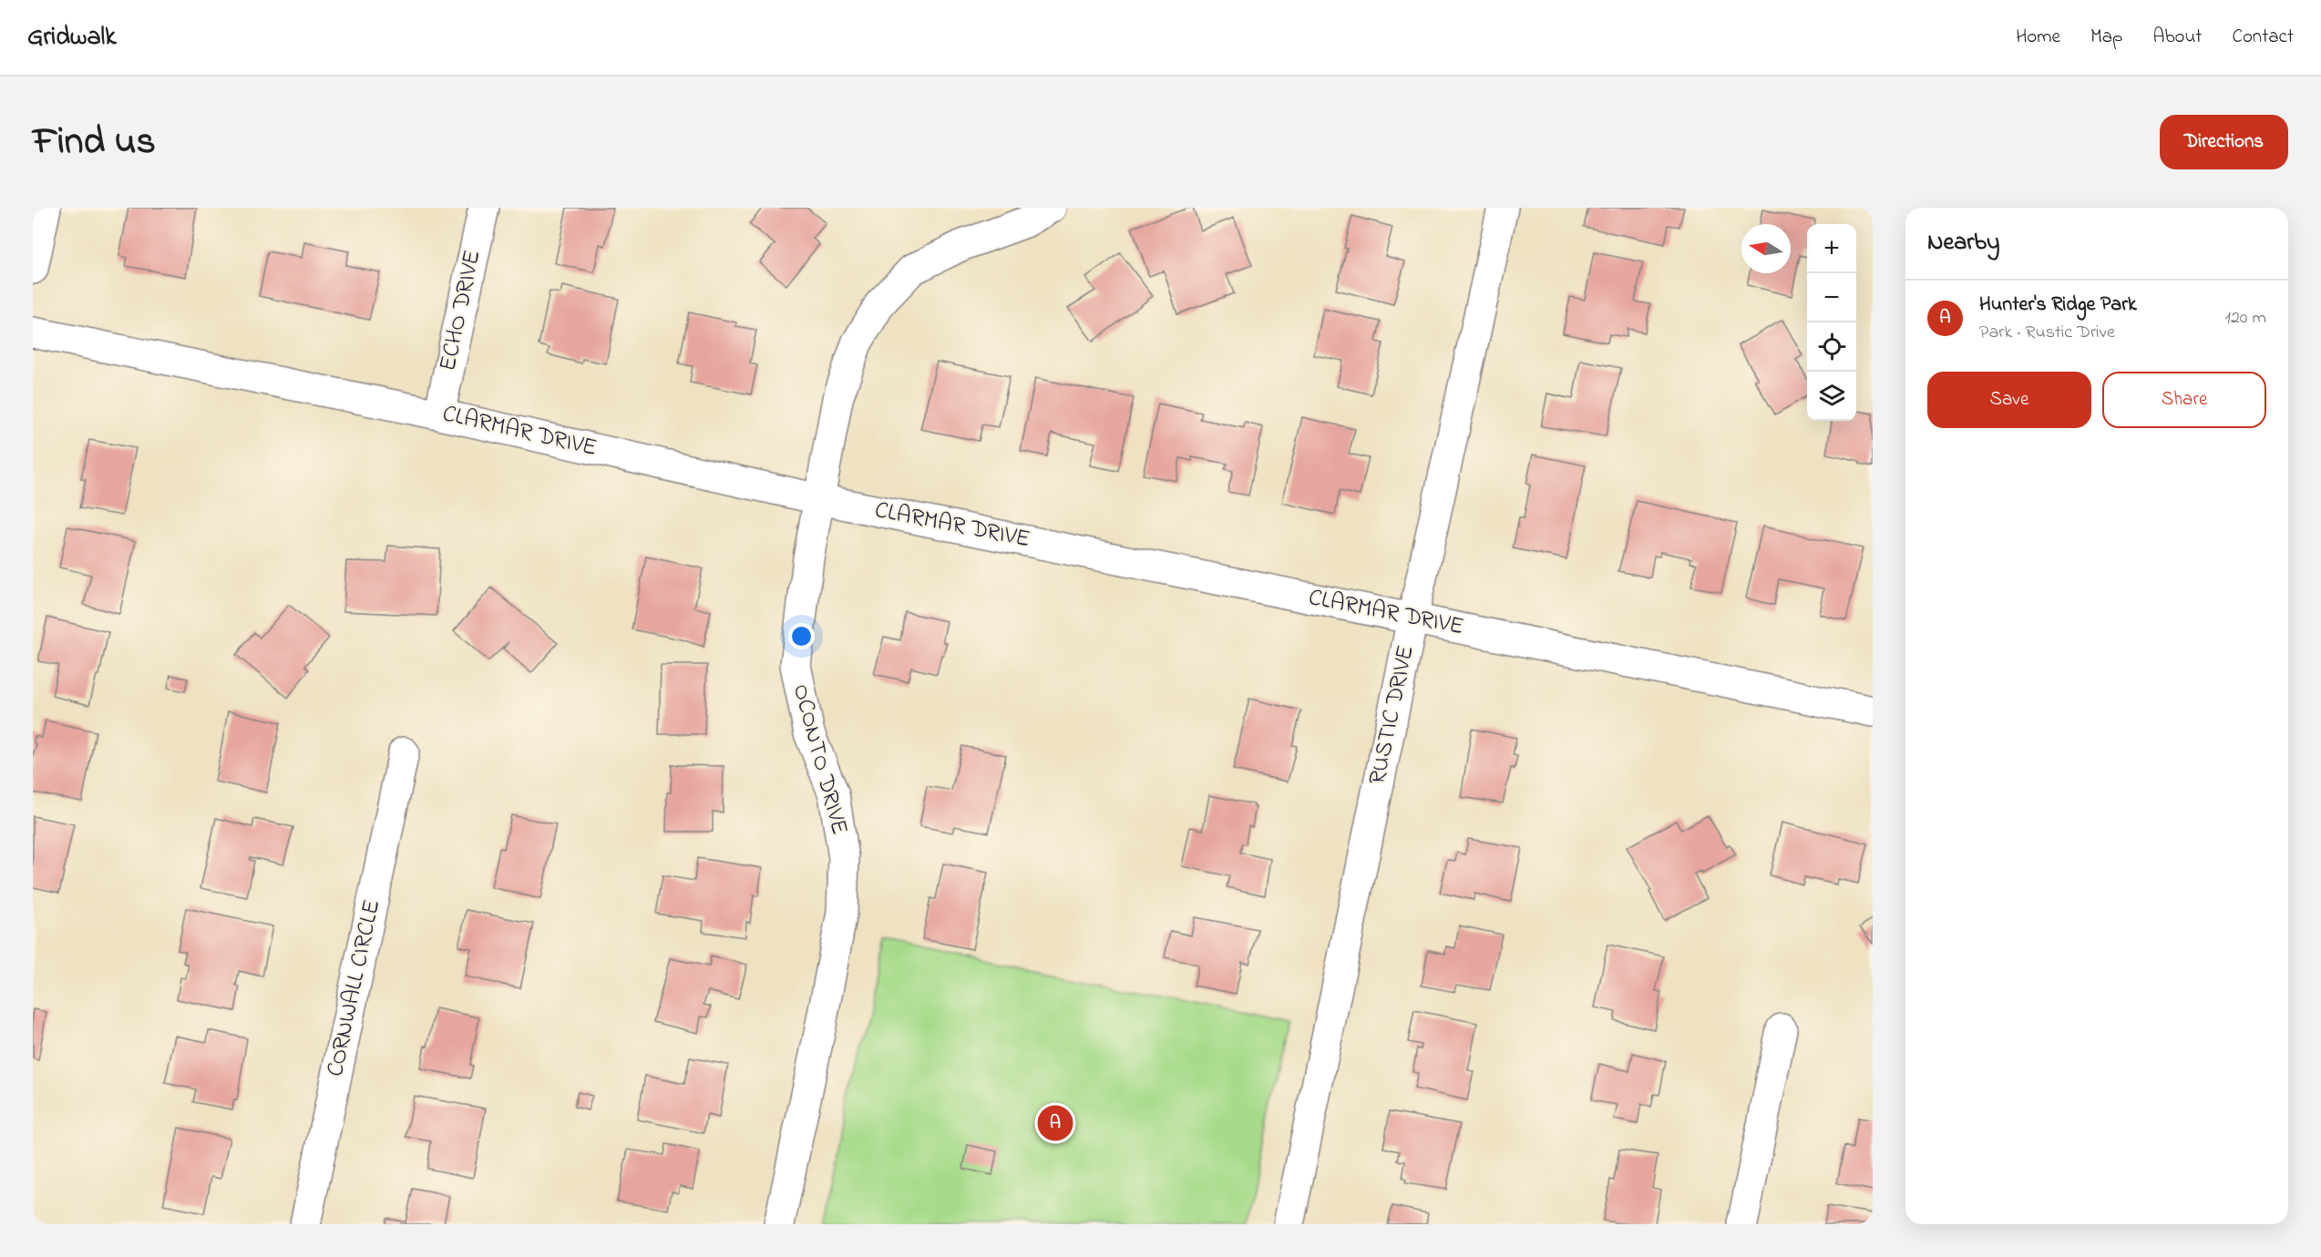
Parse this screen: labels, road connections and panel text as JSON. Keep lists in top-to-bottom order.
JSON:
{
  "streets": {
    "street": [
      "ECHO DRIVE",
      "CLARMAR DRIVE",
      "RUSTIC DRIVE",
      "OCONTO DRIVE",
      "CORNWALL CIRCLE"
    ]
  },
  "crossings": [
    ["ECHO DRIVE", "CLARMAR DRIVE"],
    ["CLARMAR DRIVE", "RUSTIC DRIVE"],
    ["CLARMAR DRIVE", "OCONTO DRIVE"]
  ],
  "north": "left",
  "page": {
    "header": "Gridwalk",
    "nav": [
      "Home",
      "Map",
      "About",
      "Contact"
    ],
    "title": "Find us",
    "buttons": [
      "Directions",
      ["Save", "Share"]
    ],
    "heading": "Nearby",
    "map_buttons": ["+", "−"],
    "list": [
      {
        "mark": "A",
        "name": "Hunter's Ridge Park",
        "note": "Park · Rustic Drive",
        "value": "120 m"
      }
    ],
    "pins": "A"
  }
}
